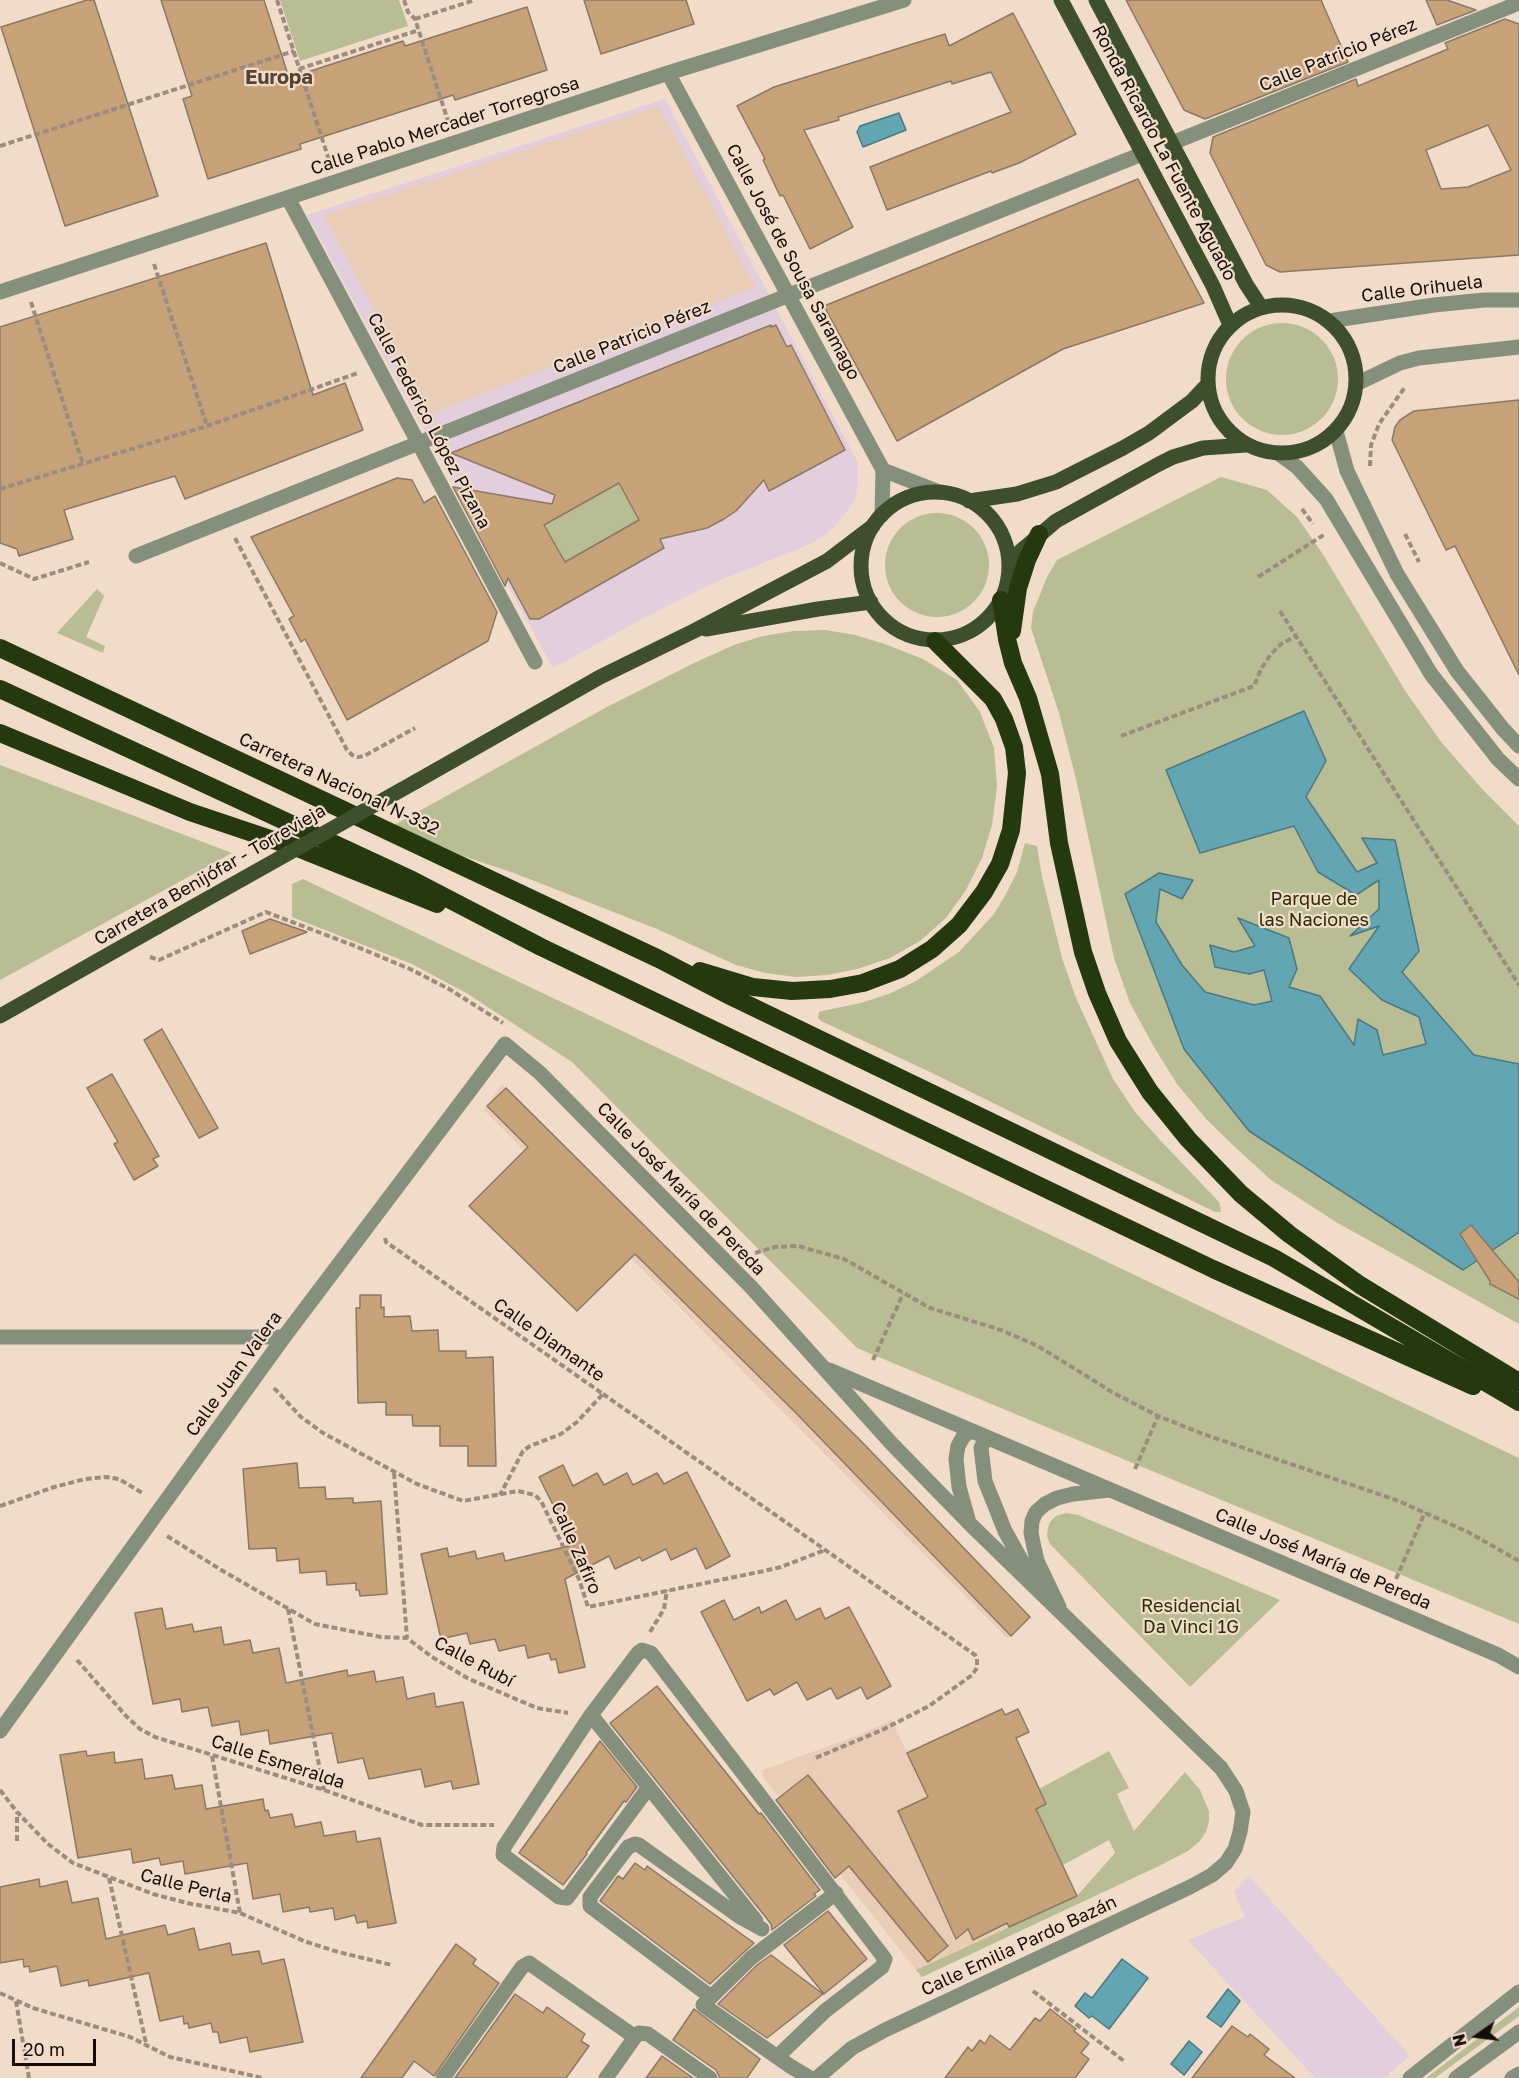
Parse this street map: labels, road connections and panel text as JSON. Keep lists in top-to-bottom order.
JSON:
{
  "streets": {
    "highway": ["Carretera Nacional N-332"],
    "main road": ["Ronda Ricardo La Fuente Aguado", "Carretera Benijófar - Torrevieja"],
    "street": [
      "Calle Patricio Pérez",
      "Calle Pablo Mercader Torregrosa",
      "Calle José de Sousa Saramago",
      "Calle Orihuela",
      "Calle Federico López Pizana",
      "Calle José María de Pereda",
      "Calle Juan Valera",
      "Calle Emilia Pardo Bazán"
    ],
    "path": [
      "Calle Diamante",
      "Calle Zafiro",
      "Calle Rubí",
      "Calle Esmeralda",
      "Calle Perla"
    ]
  },
  "crossings": [
    ["Calle Patricio Pérez", "Ronda Ricardo La Fuente Aguado"],
    ["Calle Patricio Pérez", "Calle José de Sousa Saramago"],
    ["Calle Patricio Pérez", "Calle Federico López Pizana"],
    ["Calle Pablo Mercader Torregrosa", "Calle José de Sousa Saramago"],
    ["Calle Pablo Mercader Torregrosa", "Calle Federico López Pizana"],
    ["Ronda Ricardo La Fuente Aguado", "Calle Orihuela"],
    ["Calle José de Sousa Saramago", "Carretera Benijófar - Torrevieja"],
    ["Calle José María de Pereda", "Calle Juan Valera"],
    ["Calle José María de Pereda", "Calle Emilia Pardo Bazán"],
    ["Calle Diamante", "Calle Zafiro"]
  ],
  "districts": ["Europa"],
  "parks": ["Parque de las Naciones", "Residencial Da Vinci 1G"],
  "scale_bar": "20 m",
  "north": "left"
}
